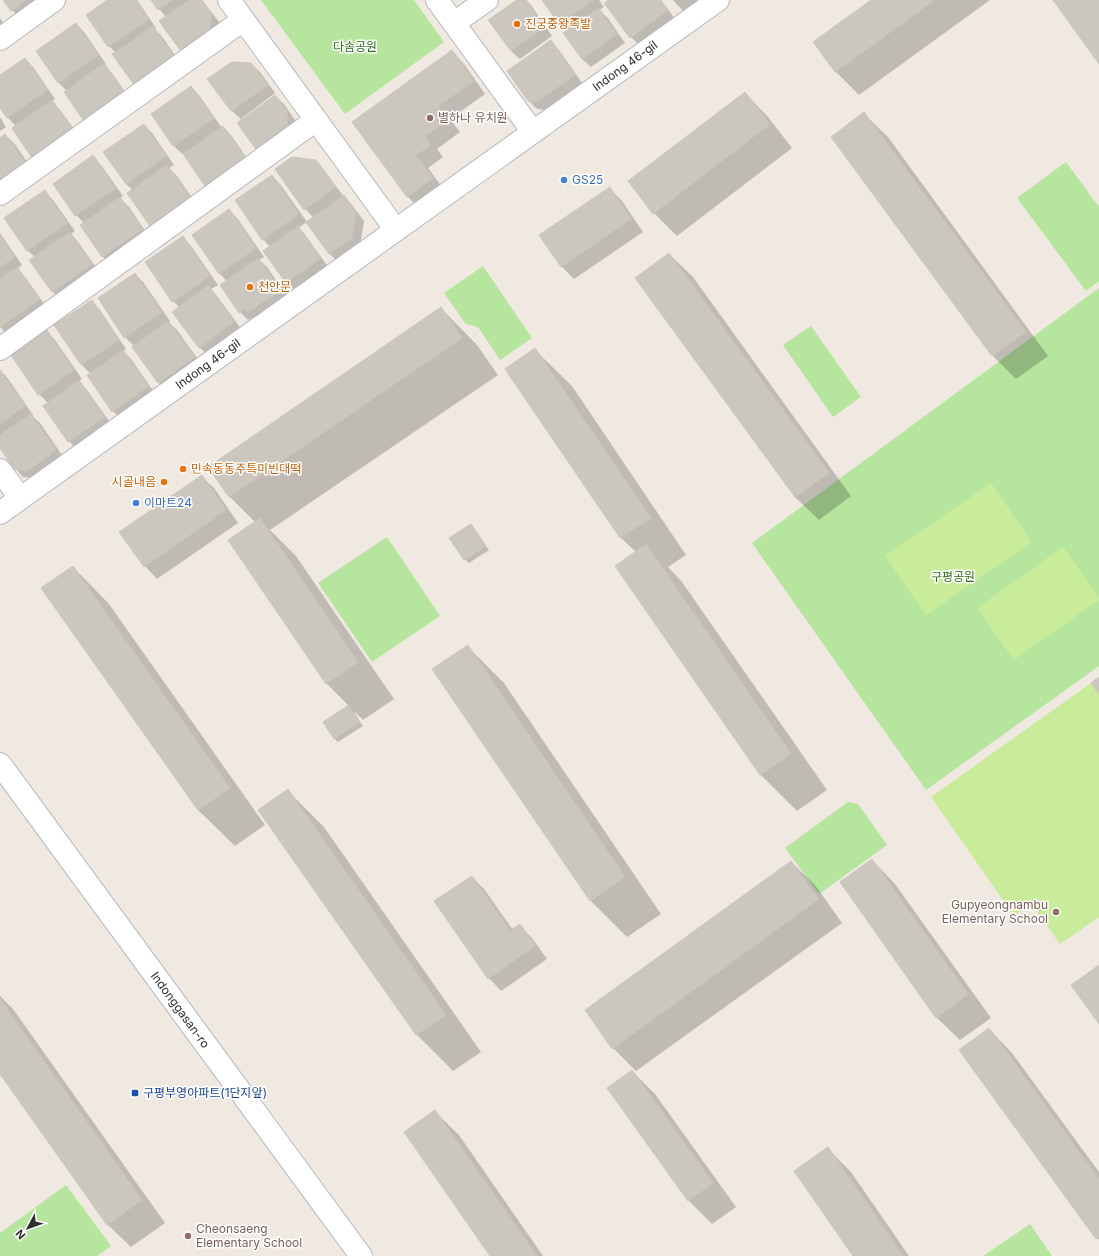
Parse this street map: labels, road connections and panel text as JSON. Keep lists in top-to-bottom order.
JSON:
{
  "streets": {
    "street": ["Indong 46-gil", "Indonggasan-ro"]
  },
  "parks": ["다솜공원", "구평공원"],
  "places": {
    "other": [
      "진궁중왕족발",
      "별하나 유치원",
      "GS25",
      "천안문",
      "민속동동주특미빈대떡",
      "시골내음",
      "이마트24",
      "Gupyeongnambu Elementary School",
      "Cheonsaeng Elementary School"
    ],
    "transit": ["구평부영아파트(1단지앞)"]
  },
  "north": "bottom left"
}
